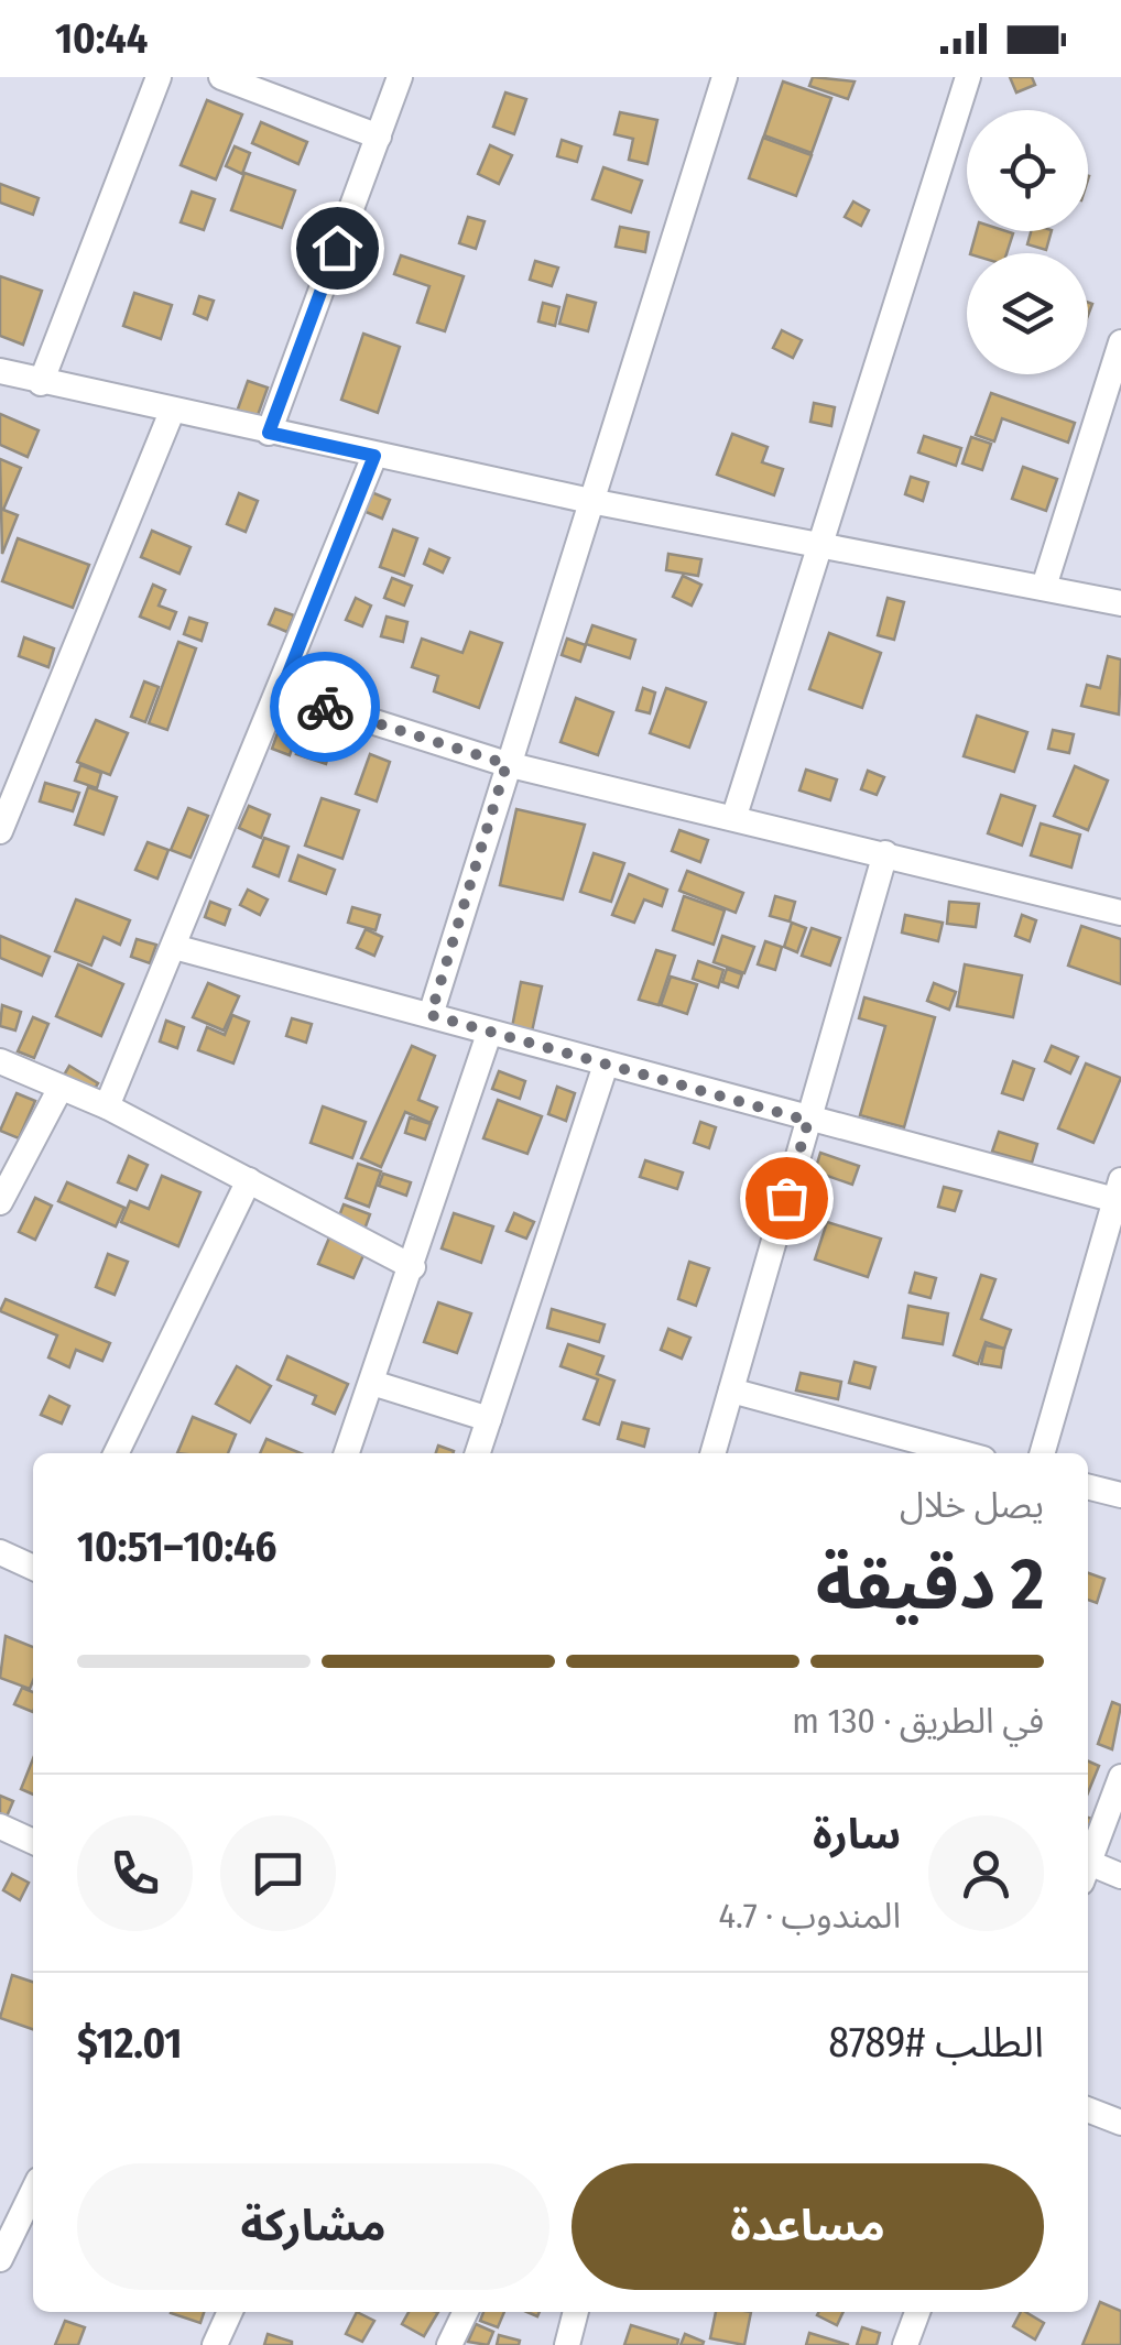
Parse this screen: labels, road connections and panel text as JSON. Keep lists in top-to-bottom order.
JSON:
{
  "page": {
    "status": "10:44",
    "heading": ["2 دقيقة", "يصل خلال", "10:46–10:51"],
    "panel": [
      "سارة",
      "المندوب · 4.7",
      "الطلب #8789",
      "$12.01"
    ],
    "bar": "في الطريق · 130 m",
    "buttons": ["مساعدة", "مشاركة"]
  }
}
